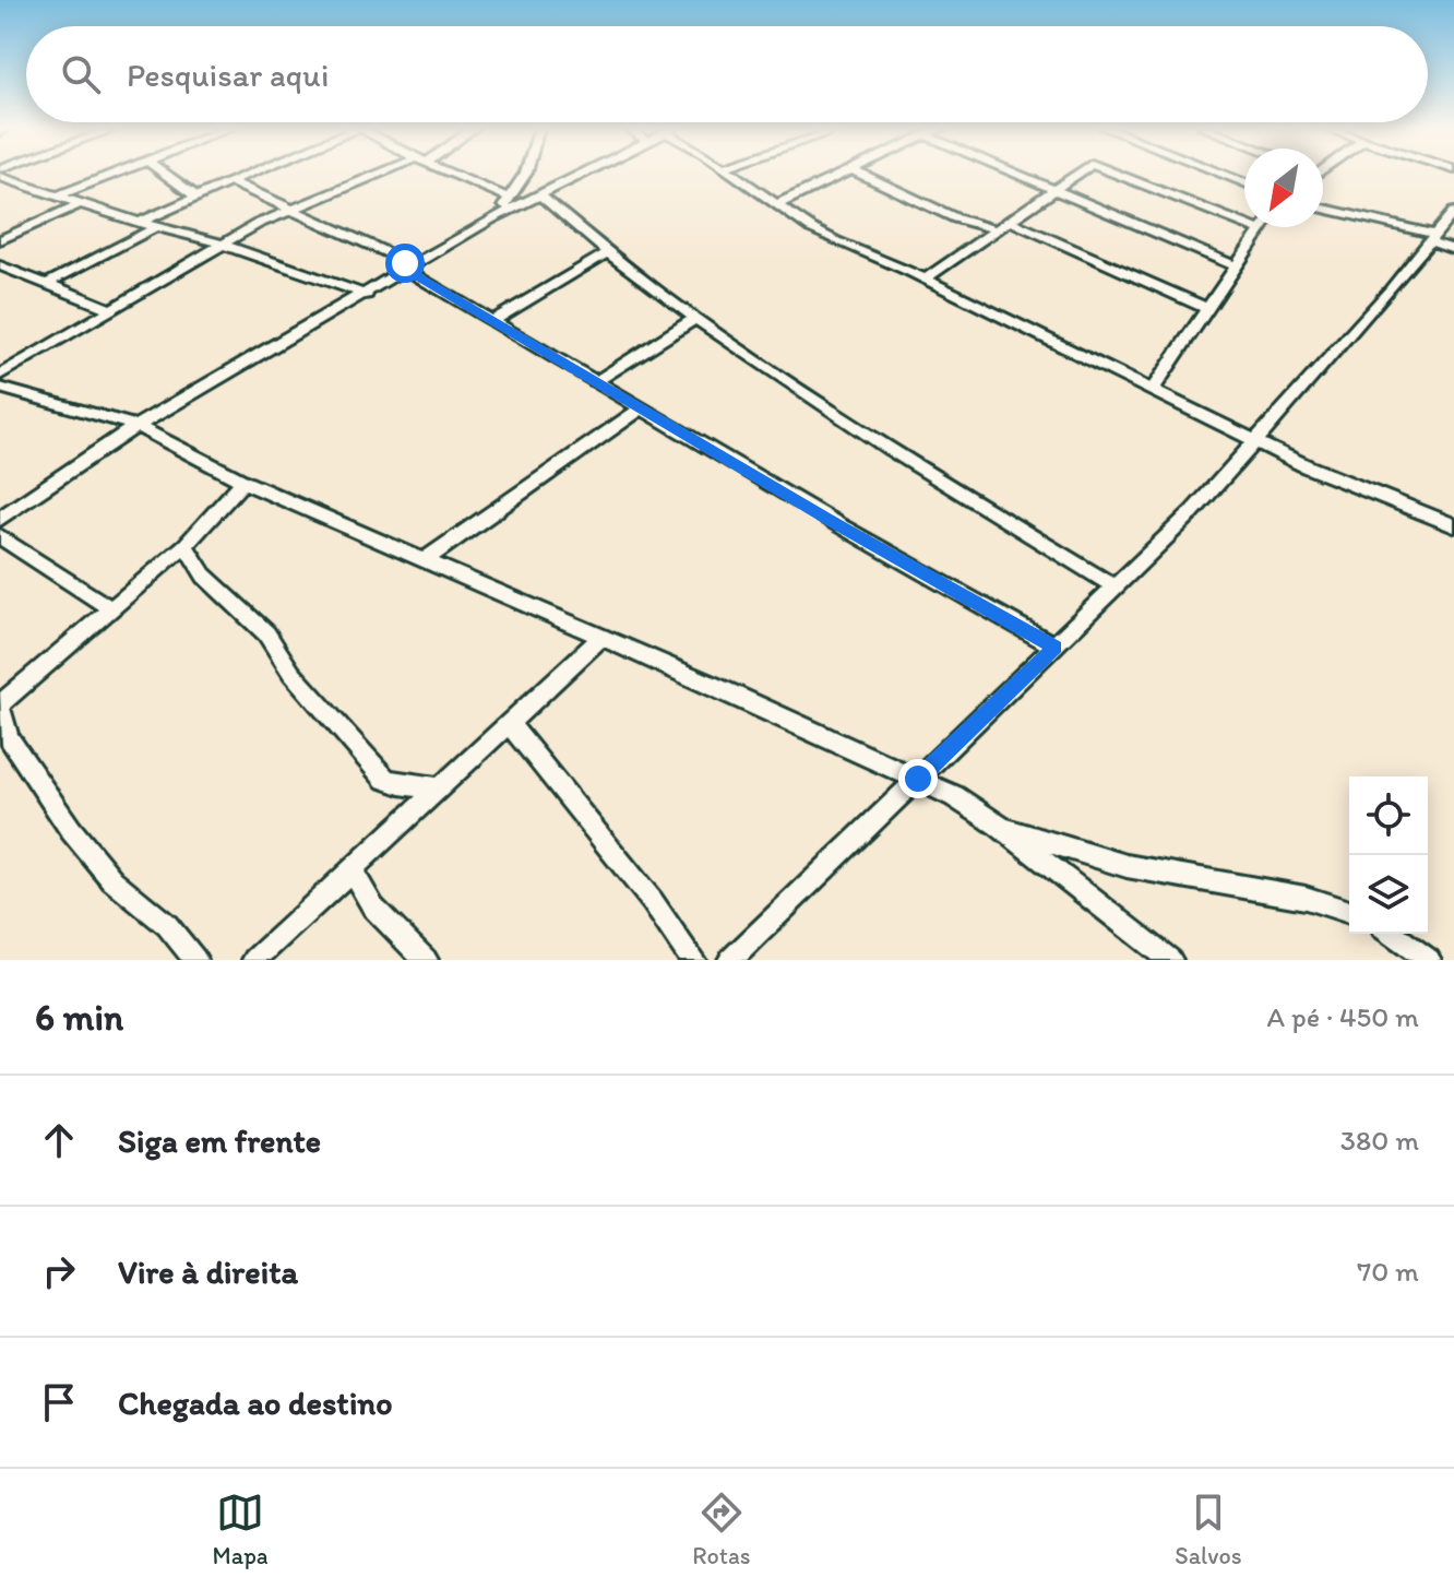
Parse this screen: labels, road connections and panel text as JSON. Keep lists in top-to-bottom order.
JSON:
{
  "north": "bottom left",
  "page": {
    "search": "Pesquisar aqui",
    "heading": ["6 min", "A pé · 450 m"],
    "list": [
      ["Siga em frente", "380 m"],
      ["Vire à direita", "70 m"],
      "Chegada ao destino"
    ],
    "nav": ["Mapa", "Rotas", "Salvos"]
  }
}
